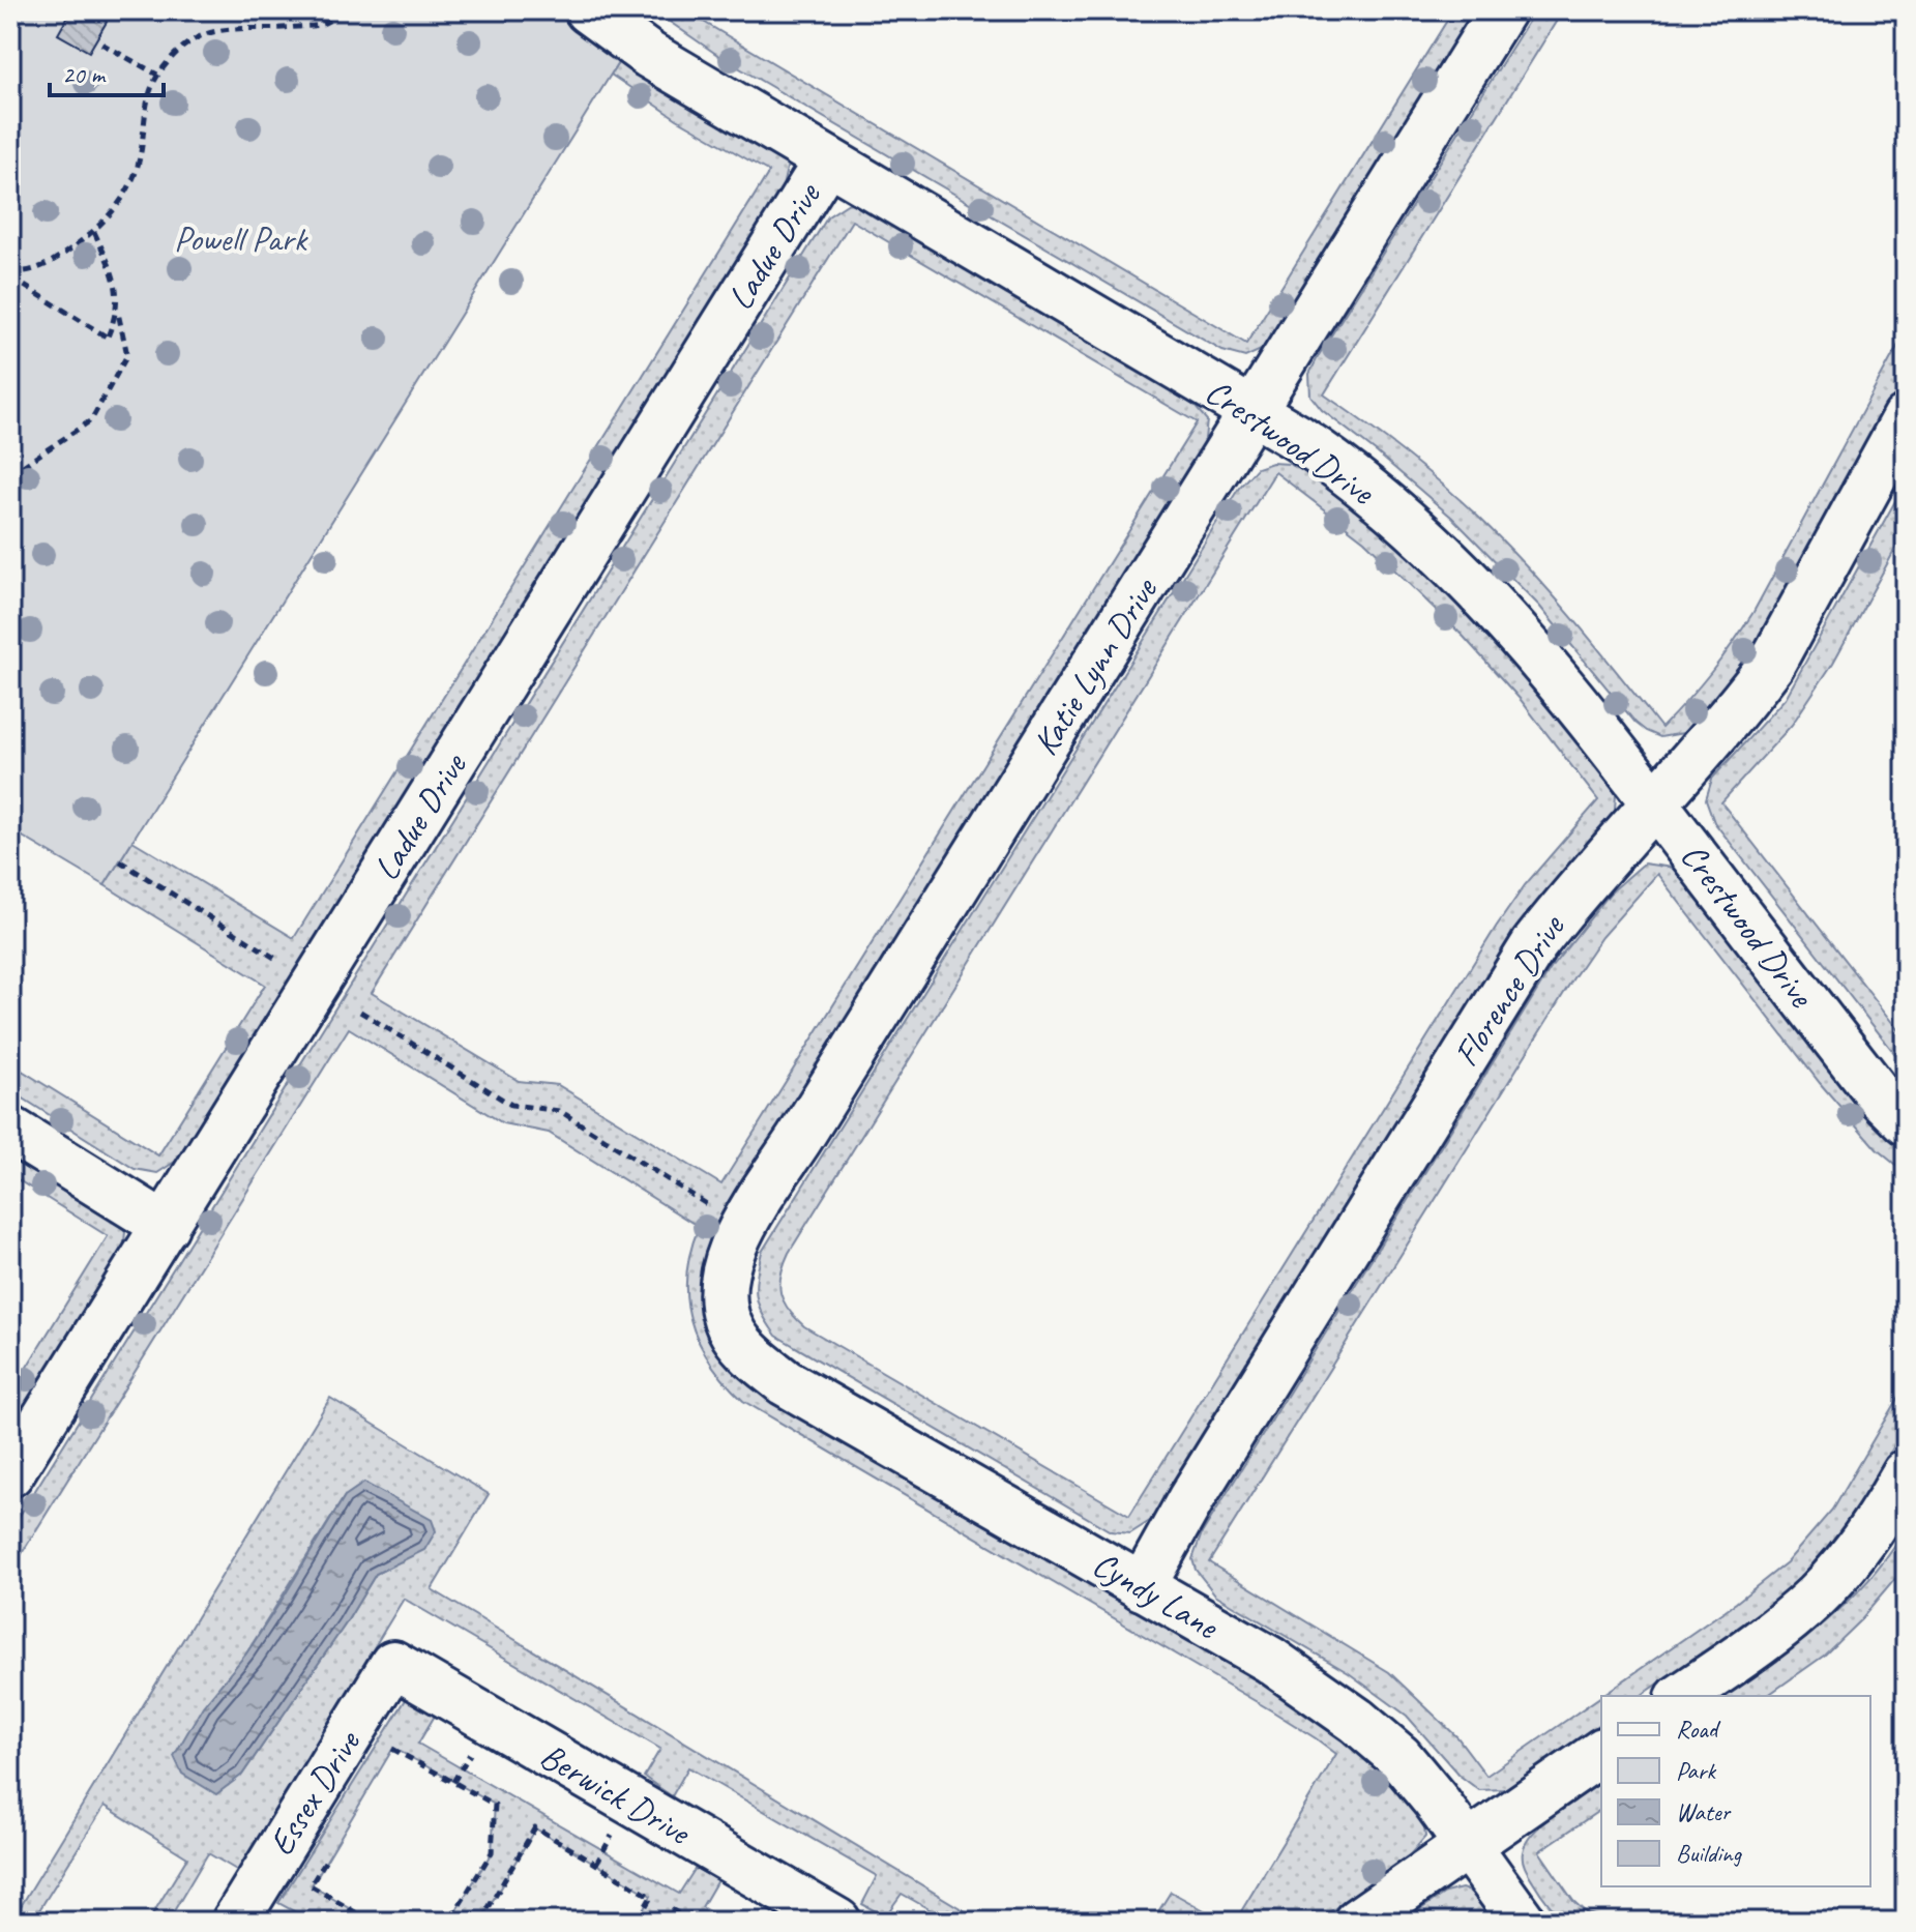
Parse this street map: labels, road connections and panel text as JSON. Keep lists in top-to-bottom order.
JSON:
{
  "streets": {
    "street": [
      "Ladue Drive",
      "Crestwood Drive",
      "Katie Lynn Drive",
      "Florence Drive",
      "Cyndy Lane",
      "Essex Drive",
      "Berwick Drive"
    ]
  },
  "crossings": [
    ["Ladue Drive", "Crestwood Drive"],
    ["Crestwood Drive", "Katie Lynn Drive"],
    ["Crestwood Drive", "Florence Drive"],
    ["Katie Lynn Drive", "Cyndy Lane"],
    ["Florence Drive", "Cyndy Lane"],
    ["Essex Drive", "Berwick Drive"]
  ],
  "parks": ["Powell Park"],
  "legend": [
    "Road",
    "Park",
    "Water",
    "Building"
  ],
  "scale_bar": "20 m"
}
